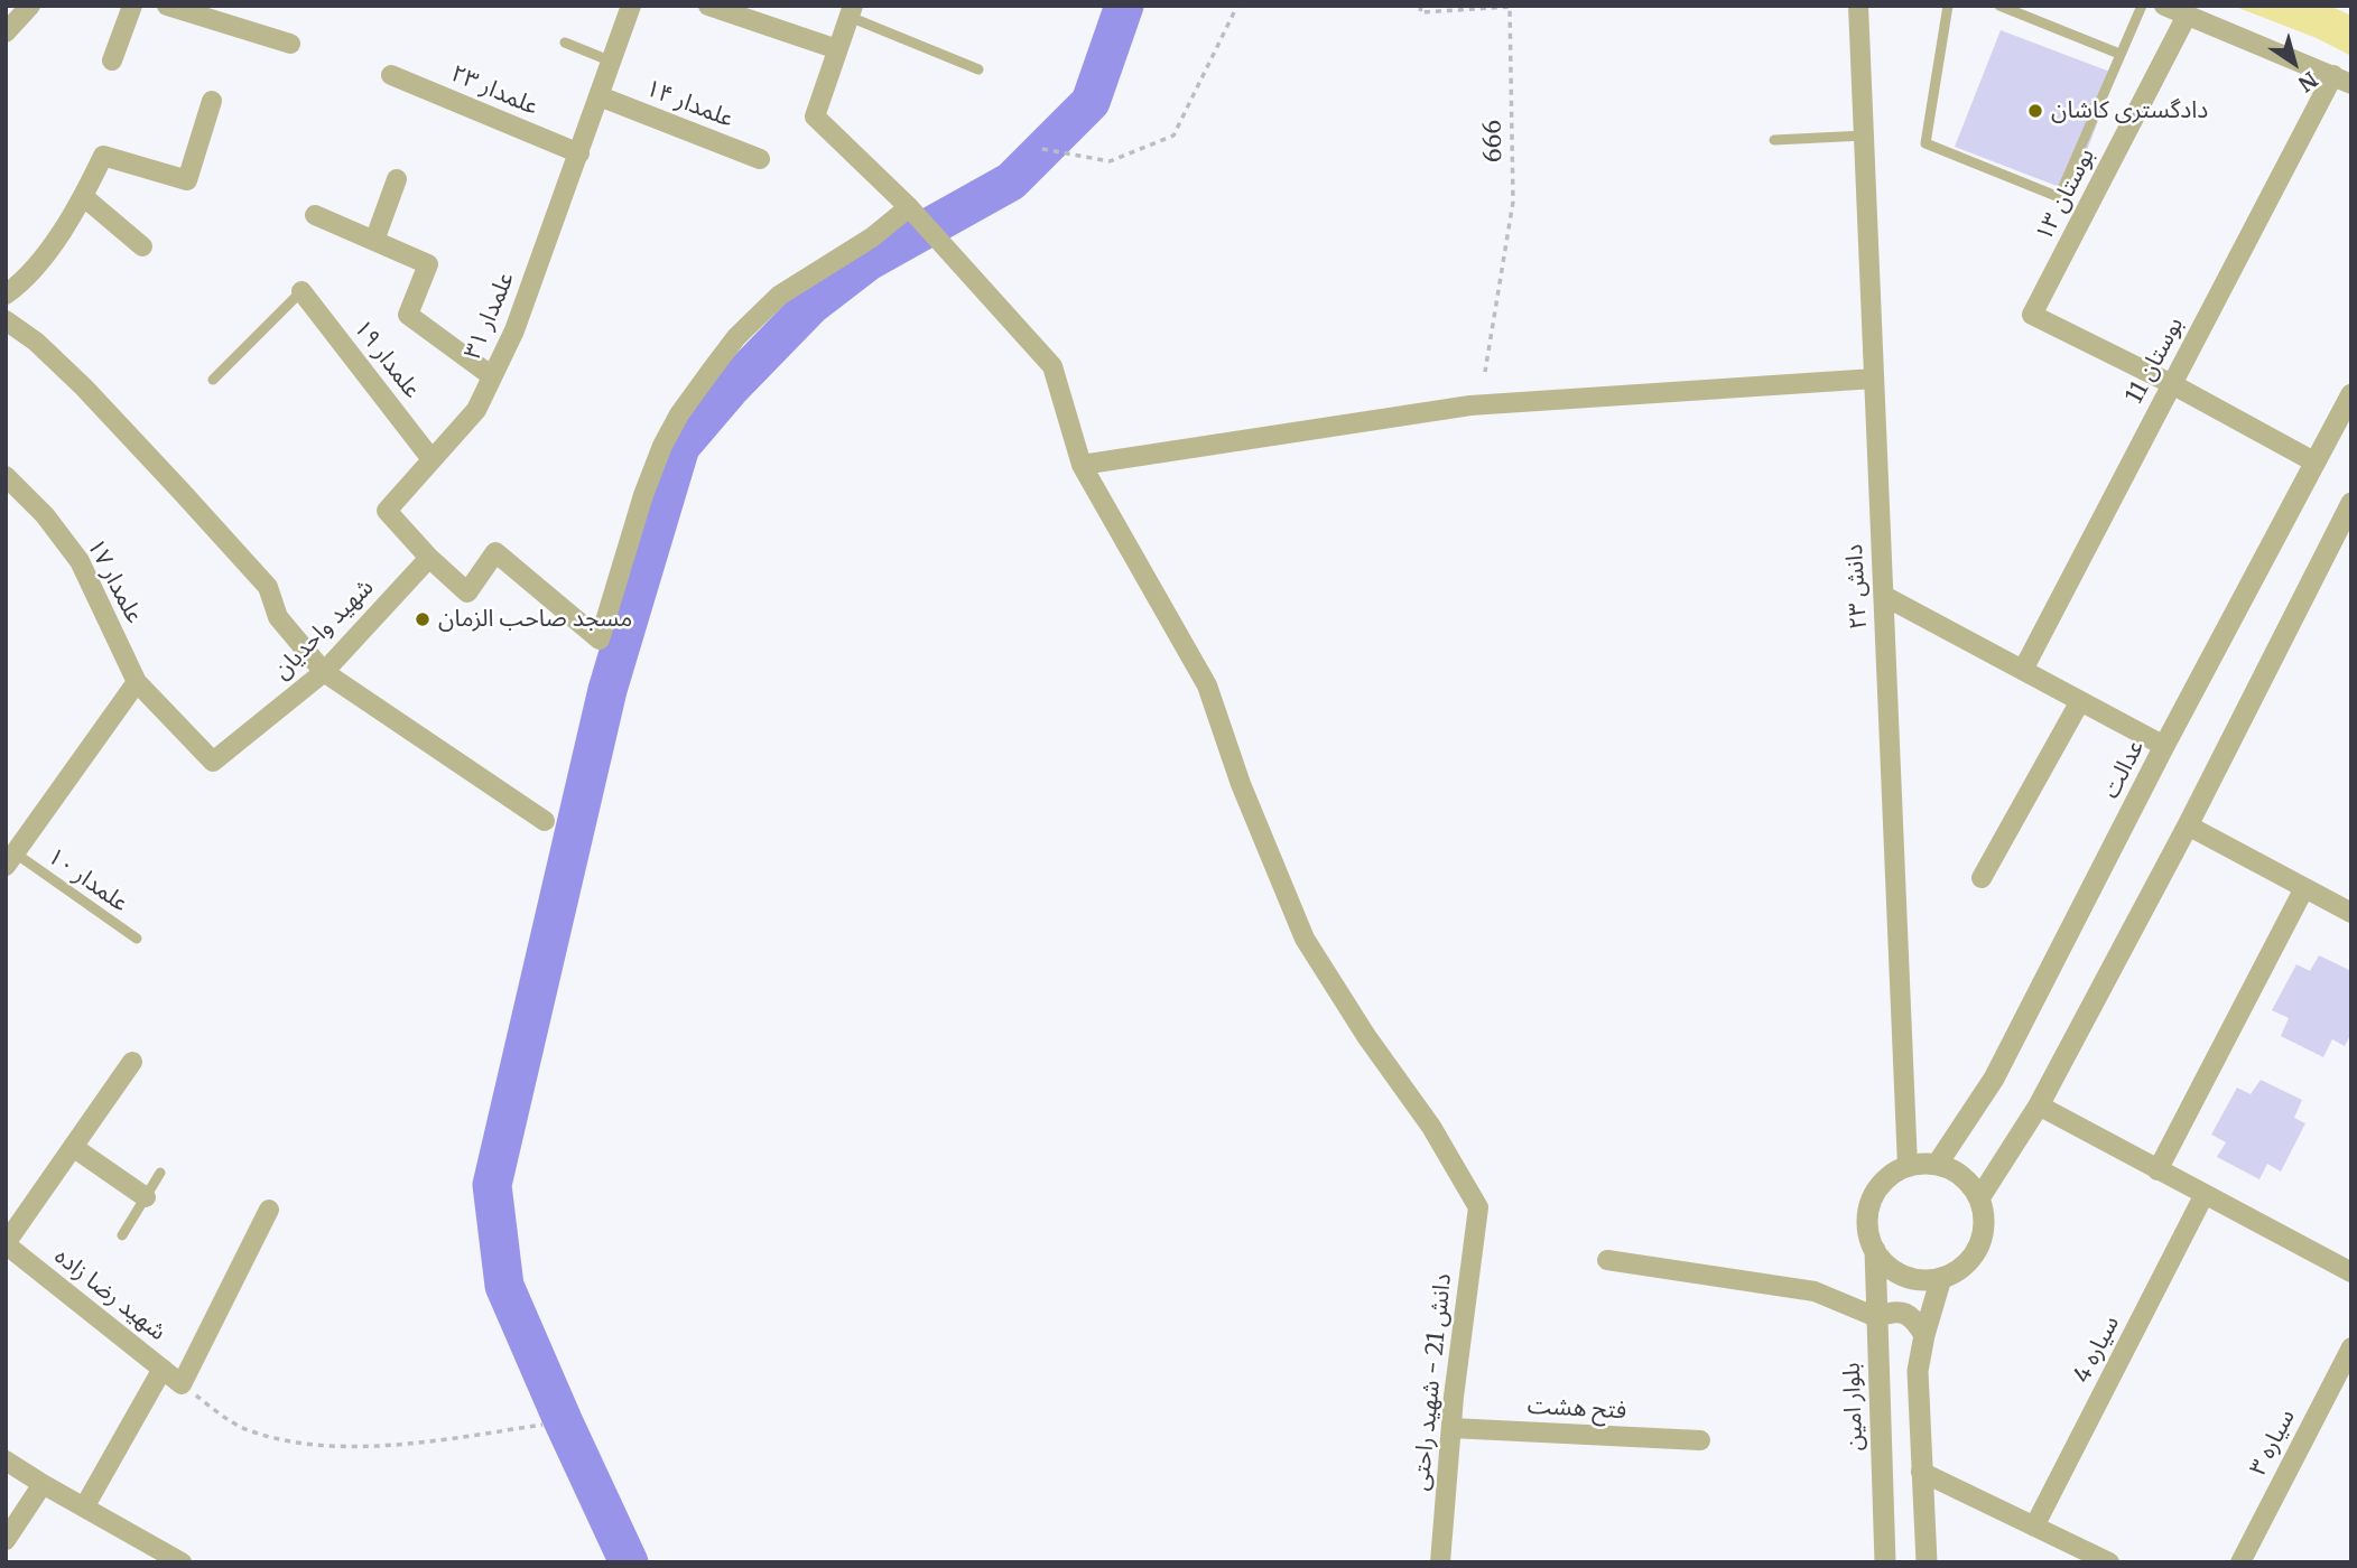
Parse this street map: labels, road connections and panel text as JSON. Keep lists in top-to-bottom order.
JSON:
{
  "streets": {
    "street": [
      "علمدار ۲۳",
      "علمدار ۱۴",
      "بوستان ۱۳",
      "علمدار ۳۱",
      "علمدار ۱۹",
      "بوستان 11",
      "علمدار ۱۷",
      "دانش ۲۳",
      "شهید واحدیان",
      "عدالت",
      "شهید رضا زاده",
      "سیاره 4",
      "دانش 21 - شهید راحتی",
      "بلوار امین",
      "فتح هشت",
      "سیاره ۳"
    ],
    "lane": ["علمدار ۱۰"],
    "path": ["666"]
  },
  "crossings": [
    ["علمدار ۲۳", "علمدار ۳۱"],
    ["علمدار ۱۴", "علمدار ۳۱"],
    ["بوستان ۱۳", "بوستان 11"],
    ["علمدار ۳۱", "علمدار ۱۹"],
    ["علمدار ۳۱", "شهید واحدیان"],
    ["علمدار ۱۷", "شهید واحدیان"],
    ["دانش ۲۳", "عدالت"],
    ["دانش ۲۳", "بلوار امین"],
    ["عدالت", "بلوار امین"],
    ["دانش 21 - شهید راحتی", "فتح هشت"]
  ],
  "places": ["دادگستری کاشان", "مسجد صاحب الزمان"],
  "north": "bottom right"
}
